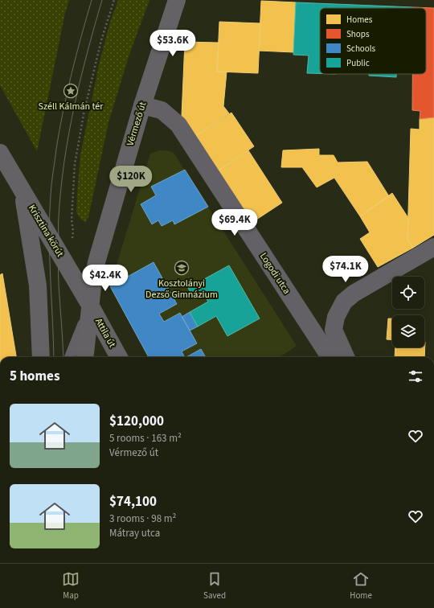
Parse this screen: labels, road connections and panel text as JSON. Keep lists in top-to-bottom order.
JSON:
{
  "streets": {
    "main road": ["Vérmező út", "Krisztina körút", "Attila út"],
    "street": ["Logodi utca"]
  },
  "crossings": [
    ["Vérmező út", "Krisztina körút"],
    ["Vérmező út", "Logodi utca"],
    ["Vérmező út", "Attila út"],
    ["Krisztina körút", "Attila út"]
  ],
  "places": {
    "place": ["Széll Kálmán tér"],
    "school or university": ["Kosztolányi Dezső Gimnázium"]
  },
  "legend": [
    "Homes",
    "Shops",
    "Schools",
    "Public"
  ],
  "page": {
    "price": [
      "$53.6K",
      "$120K",
      "$69.4K",
      "$74.1K",
      "$42.4K"
    ],
    "heading": "5 homes",
    "list": [
      {
        "name": "$120,000",
        "note": "5 rooms · 163 m² · Vérmező út"
      },
      {
        "name": "$74,100",
        "note": "3 rooms · 98 m² · Mátray utca"
      }
    ],
    "tabs": ["Map", "Saved", "Home"]
  }
}
